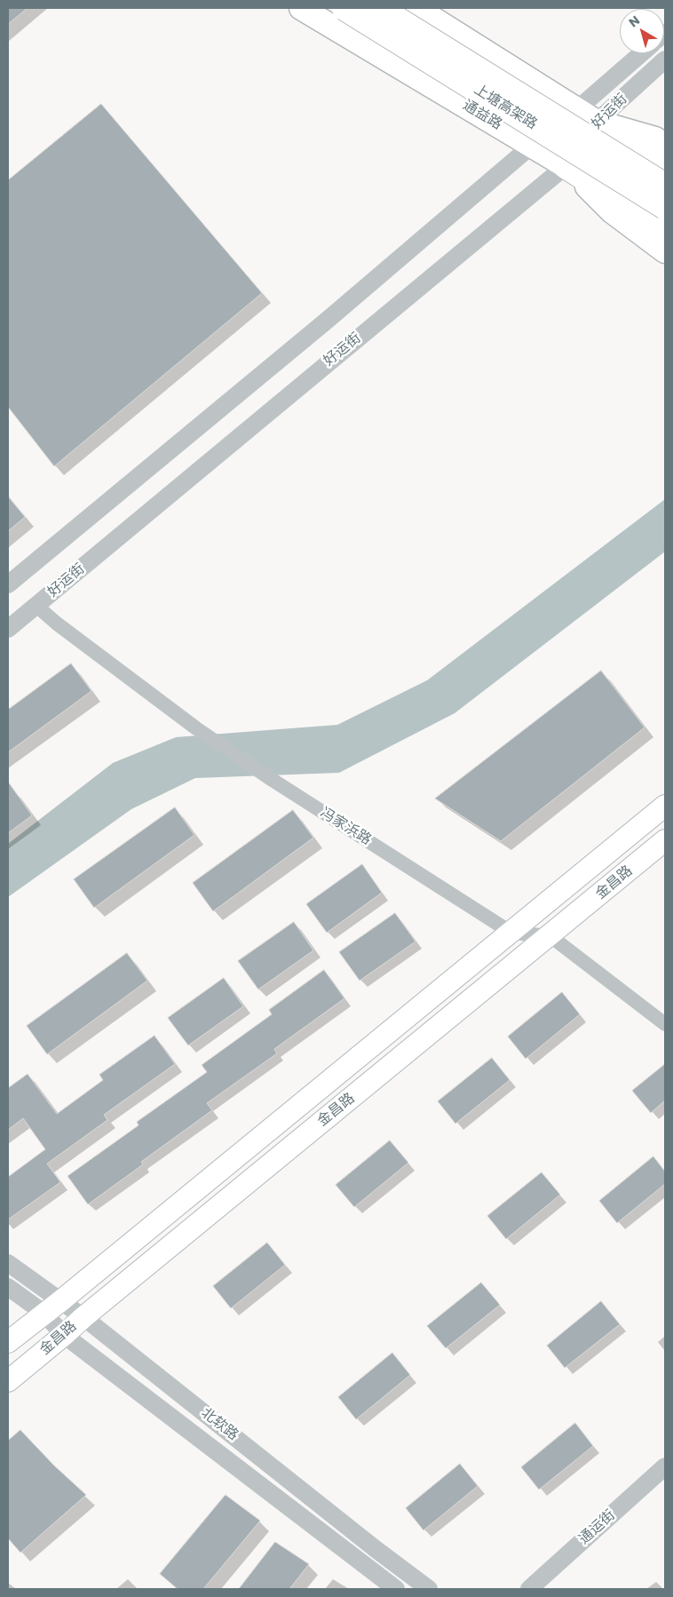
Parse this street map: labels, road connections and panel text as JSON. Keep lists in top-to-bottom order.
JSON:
{
  "streets": {
    "highway": ["上塘高架路"],
    "main road": ["通益路", "金昌路"],
    "street": [
      "好运街",
      "冯家浜路",
      "北软路",
      "通运街"
    ]
  },
  "crossings": [
    ["好运街", "通益路"],
    ["好运街", "冯家浜路"],
    ["冯家浜路", "金昌路"],
    ["金昌路", "北软路"]
  ],
  "north": "top left"
}
